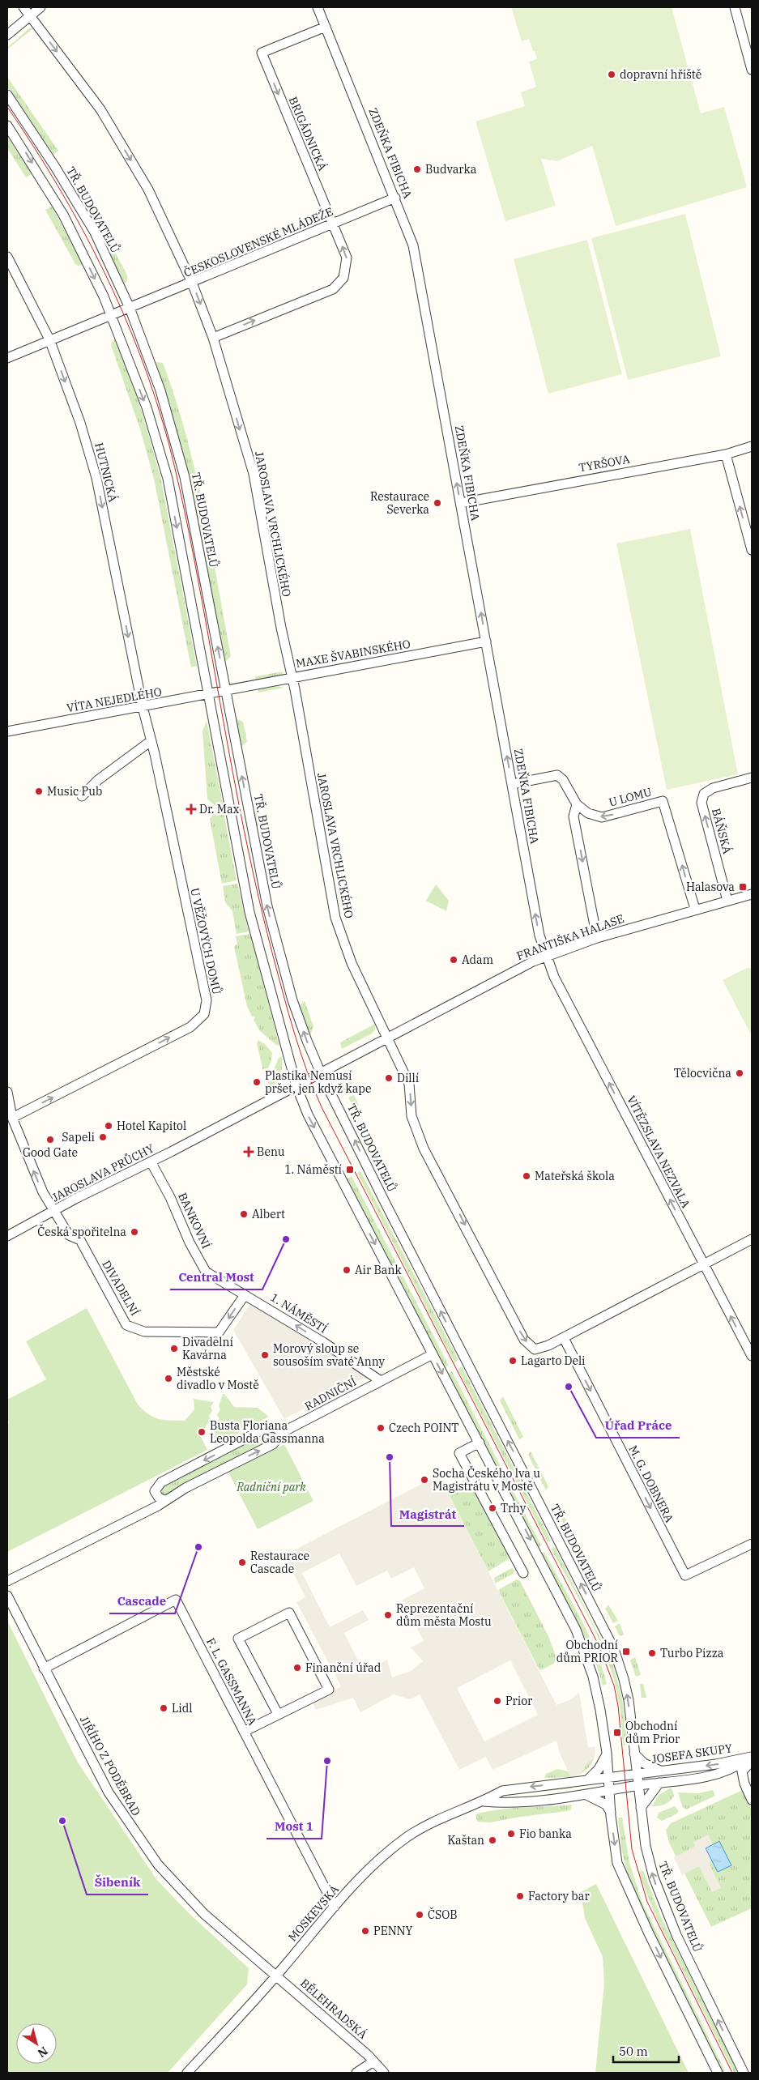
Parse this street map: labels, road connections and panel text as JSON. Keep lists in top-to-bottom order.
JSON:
{
  "streets": {
    "street": [
      "BRIGÁDNICKÁ",
      "ZDEŇKA FIBICHA",
      "TŘ. BUDOVATELŮ",
      "ČESKOSLOVENSKÉ MLÁDEŽE",
      "TYRŠOVA",
      "HUTNICKÁ",
      "JAROSLAVA VRCHLICKÉHO",
      "MAXE ŠVABINSKÉHO",
      "VÍTA NEJEDLÉHO",
      "U LOMU",
      "BÁŇSKÁ",
      "FRANTIŠKA HALASE",
      "U VĚŽOVÝCH DOMŮ",
      "VÍTĚZSLAVA NEZVALA",
      "JAROSLAVA PRŮCHY",
      "BANKOVNÍ",
      "DIVADELNÍ",
      "1. NÁMĚSTÍ",
      "RADNIČNÍ",
      "M. G. DOBNERA",
      "F. L. GASSMANNA",
      "JOSEFA SKUPY",
      "JIŘÍHO Z PODĚBRAD",
      "MOSKEVSKÁ",
      "BĚLEHRADSKÁ"
    ]
  },
  "crossings": [
    ["BRIGÁDNICKÁ", "ZDEŇKA FIBICHA"],
    ["BRIGÁDNICKÁ", "ČESKOSLOVENSKÉ MLÁDEŽE"],
    ["BRIGÁDNICKÁ", "JAROSLAVA VRCHLICKÉHO"],
    ["ZDEŇKA FIBICHA", "ČESKOSLOVENSKÉ MLÁDEŽE"],
    ["ZDEŇKA FIBICHA", "TYRŠOVA"],
    ["ZDEŇKA FIBICHA", "MAXE ŠVABINSKÉHO"],
    ["ZDEŇKA FIBICHA", "U LOMU"],
    ["ZDEŇKA FIBICHA", "FRANTIŠKA HALASE"],
    ["ZDEŇKA FIBICHA", "VÍTĚZSLAVA NEZVALA"],
    ["TŘ. BUDOVATELŮ", "ČESKOSLOVENSKÉ MLÁDEŽE"],
    ["TŘ. BUDOVATELŮ", "MAXE ŠVABINSKÉHO"],
    ["TŘ. BUDOVATELŮ", "VÍTA NEJEDLÉHO"],
    ["TŘ. BUDOVATELŮ", "FRANTIŠKA HALASE"],
    ["TŘ. BUDOVATELŮ", "JAROSLAVA PRŮCHY"],
    ["TŘ. BUDOVATELŮ", "JOSEFA SKUPY"],
    ["TŘ. BUDOVATELŮ", "MOSKEVSKÁ"],
    ["ČESKOSLOVENSKÉ MLÁDEŽE", "HUTNICKÁ"],
    ["ČESKOSLOVENSKÉ MLÁDEŽE", "JAROSLAVA VRCHLICKÉHO"],
    ["HUTNICKÁ", "VÍTA NEJEDLÉHO"],
    ["HUTNICKÁ", "U VĚŽOVÝCH DOMŮ"],
    ["JAROSLAVA VRCHLICKÉHO", "MAXE ŠVABINSKÉHO"],
    ["JAROSLAVA VRCHLICKÉHO", "FRANTIŠKA HALASE"],
    ["JAROSLAVA VRCHLICKÉHO", "M. G. DOBNERA"],
    ["MAXE ŠVABINSKÉHO", "VÍTA NEJEDLÉHO"],
    ["VÍTA NEJEDLÉHO", "U VĚŽOVÝCH DOMŮ"],
    ["U LOMU", "FRANTIŠKA HALASE"],
    ["BÁŇSKÁ", "FRANTIŠKA HALASE"],
    ["FRANTIŠKA HALASE", "VÍTĚZSLAVA NEZVALA"],
    ["FRANTIŠKA HALASE", "JAROSLAVA PRŮCHY"],
    ["U VĚŽOVÝCH DOMŮ", "DIVADELNÍ"],
    ["JAROSLAVA PRŮCHY", "BANKOVNÍ"],
    ["JAROSLAVA PRŮCHY", "DIVADELNÍ"],
    ["BANKOVNÍ", "DIVADELNÍ"],
    ["BANKOVNÍ", "1. NÁMĚSTÍ"],
    ["DIVADELNÍ", "1. NÁMĚSTÍ"],
    ["1. NÁMĚSTÍ", "RADNIČNÍ"],
    ["F. L. GASSMANNA", "JIŘÍHO Z PODĚBRAD"],
    ["F. L. GASSMANNA", "MOSKEVSKÁ"],
    ["JOSEFA SKUPY", "MOSKEVSKÁ"],
    ["JIŘÍHO Z PODĚBRAD", "MOSKEVSKÁ"],
    ["JIŘÍHO Z PODĚBRAD", "BĚLEHRADSKÁ"],
    ["MOSKEVSKÁ", "BĚLEHRADSKÁ"]
  ],
  "one_way": [
    "ZDEŇKA FIBICHA",
    "JAROSLAVA VRCHLICKÉHO",
    "U VĚŽOVÝCH DOMŮ",
    "VÍTĚZSLAVA NEZVALA",
    "1. NÁMĚSTÍ",
    "M. G. DOBNERA"
  ],
  "parks": ["Radniční park"],
  "places": {
    "other": [
      "dopravní hřiště",
      "Budvarka",
      "Restaurace Severka",
      "Music Pub",
      "Adam",
      "Tělocvična",
      "Dillí",
      "Plastika Nemusí pršet, jen když kape",
      "Hotel Kapitol",
      "Sapeli",
      "Good Gate",
      "Mateřská škola",
      "Albert",
      "Česká spořitelna",
      "Central Most",
      "Air Bank",
      "Divadelní Kavárna",
      "Morový sloup se sousoším svaté Anny",
      "Lagarto Deli",
      "Městské divadlo v Mostě",
      "Úřad Práce",
      "Czech POINT",
      "Busta Floriana Leopolda Gassmanna",
      "Magistrát",
      "Socha Českého lva u Magistrátu v Mostě",
      "Trhy",
      "Cascade",
      "Restaurace Cascade",
      "Reprezentační dům města Mostu",
      "Turbo Pizza",
      "Finanční úřad",
      "Prior",
      "Lidl",
      "Most 1",
      "Šibeník",
      "Fio banka",
      "Kaštan",
      "Factory bar",
      "ČSOB",
      "PENNY"
    ],
    "health": ["Dr. Max", "Benu"],
    "transit": [
      "Halasova",
      "1. Náměstí",
      "Obchodní dům PRIOR",
      "Obchodní dům Prior"
    ]
  },
  "scale_bar": "50 m",
  "north": "bottom right"
}
